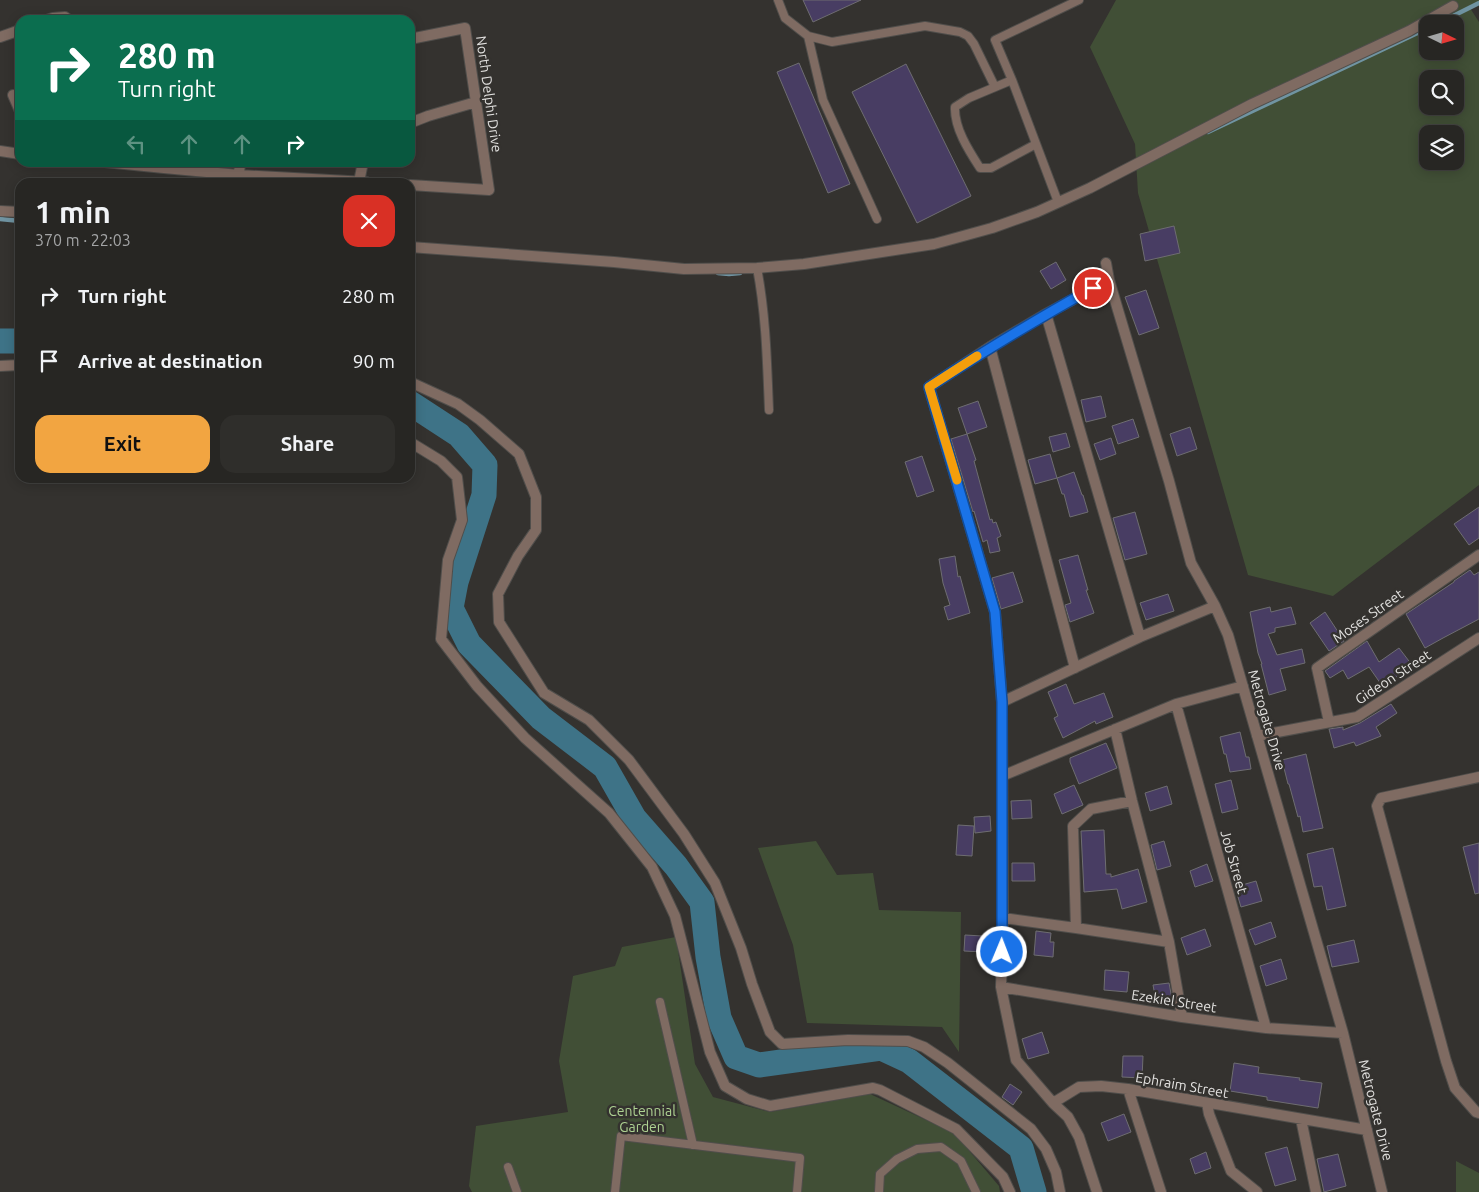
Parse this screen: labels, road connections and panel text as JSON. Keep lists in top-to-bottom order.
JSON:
{
  "streets": {
    "street": [
      "North Delphi Drive",
      "Moses Street",
      "Gideon Street",
      "Metrogate Drive",
      "Job Street",
      "Ezekiel Street",
      "Ephraim Street"
    ]
  },
  "crossings": [
    ["Moses Street", "Gideon Street"],
    ["Gideon Street", "Metrogate Drive"],
    ["Metrogate Drive", "Ezekiel Street"],
    ["Metrogate Drive", "Ephraim Street"],
    ["Job Street", "Ezekiel Street"]
  ],
  "parks": ["Centennial Garden"],
  "north": "right",
  "page": {
    "turn": ["280 m", "Turn right"],
    "heading": ["1 min", "370 m · 22:03"],
    "list": [
      {
        "name": "Turn right",
        "value": "280 m"
      },
      {
        "name": "Arrive at destination",
        "value": "90 m"
      }
    ],
    "buttons": ["Exit", "Share"]
  }
}
